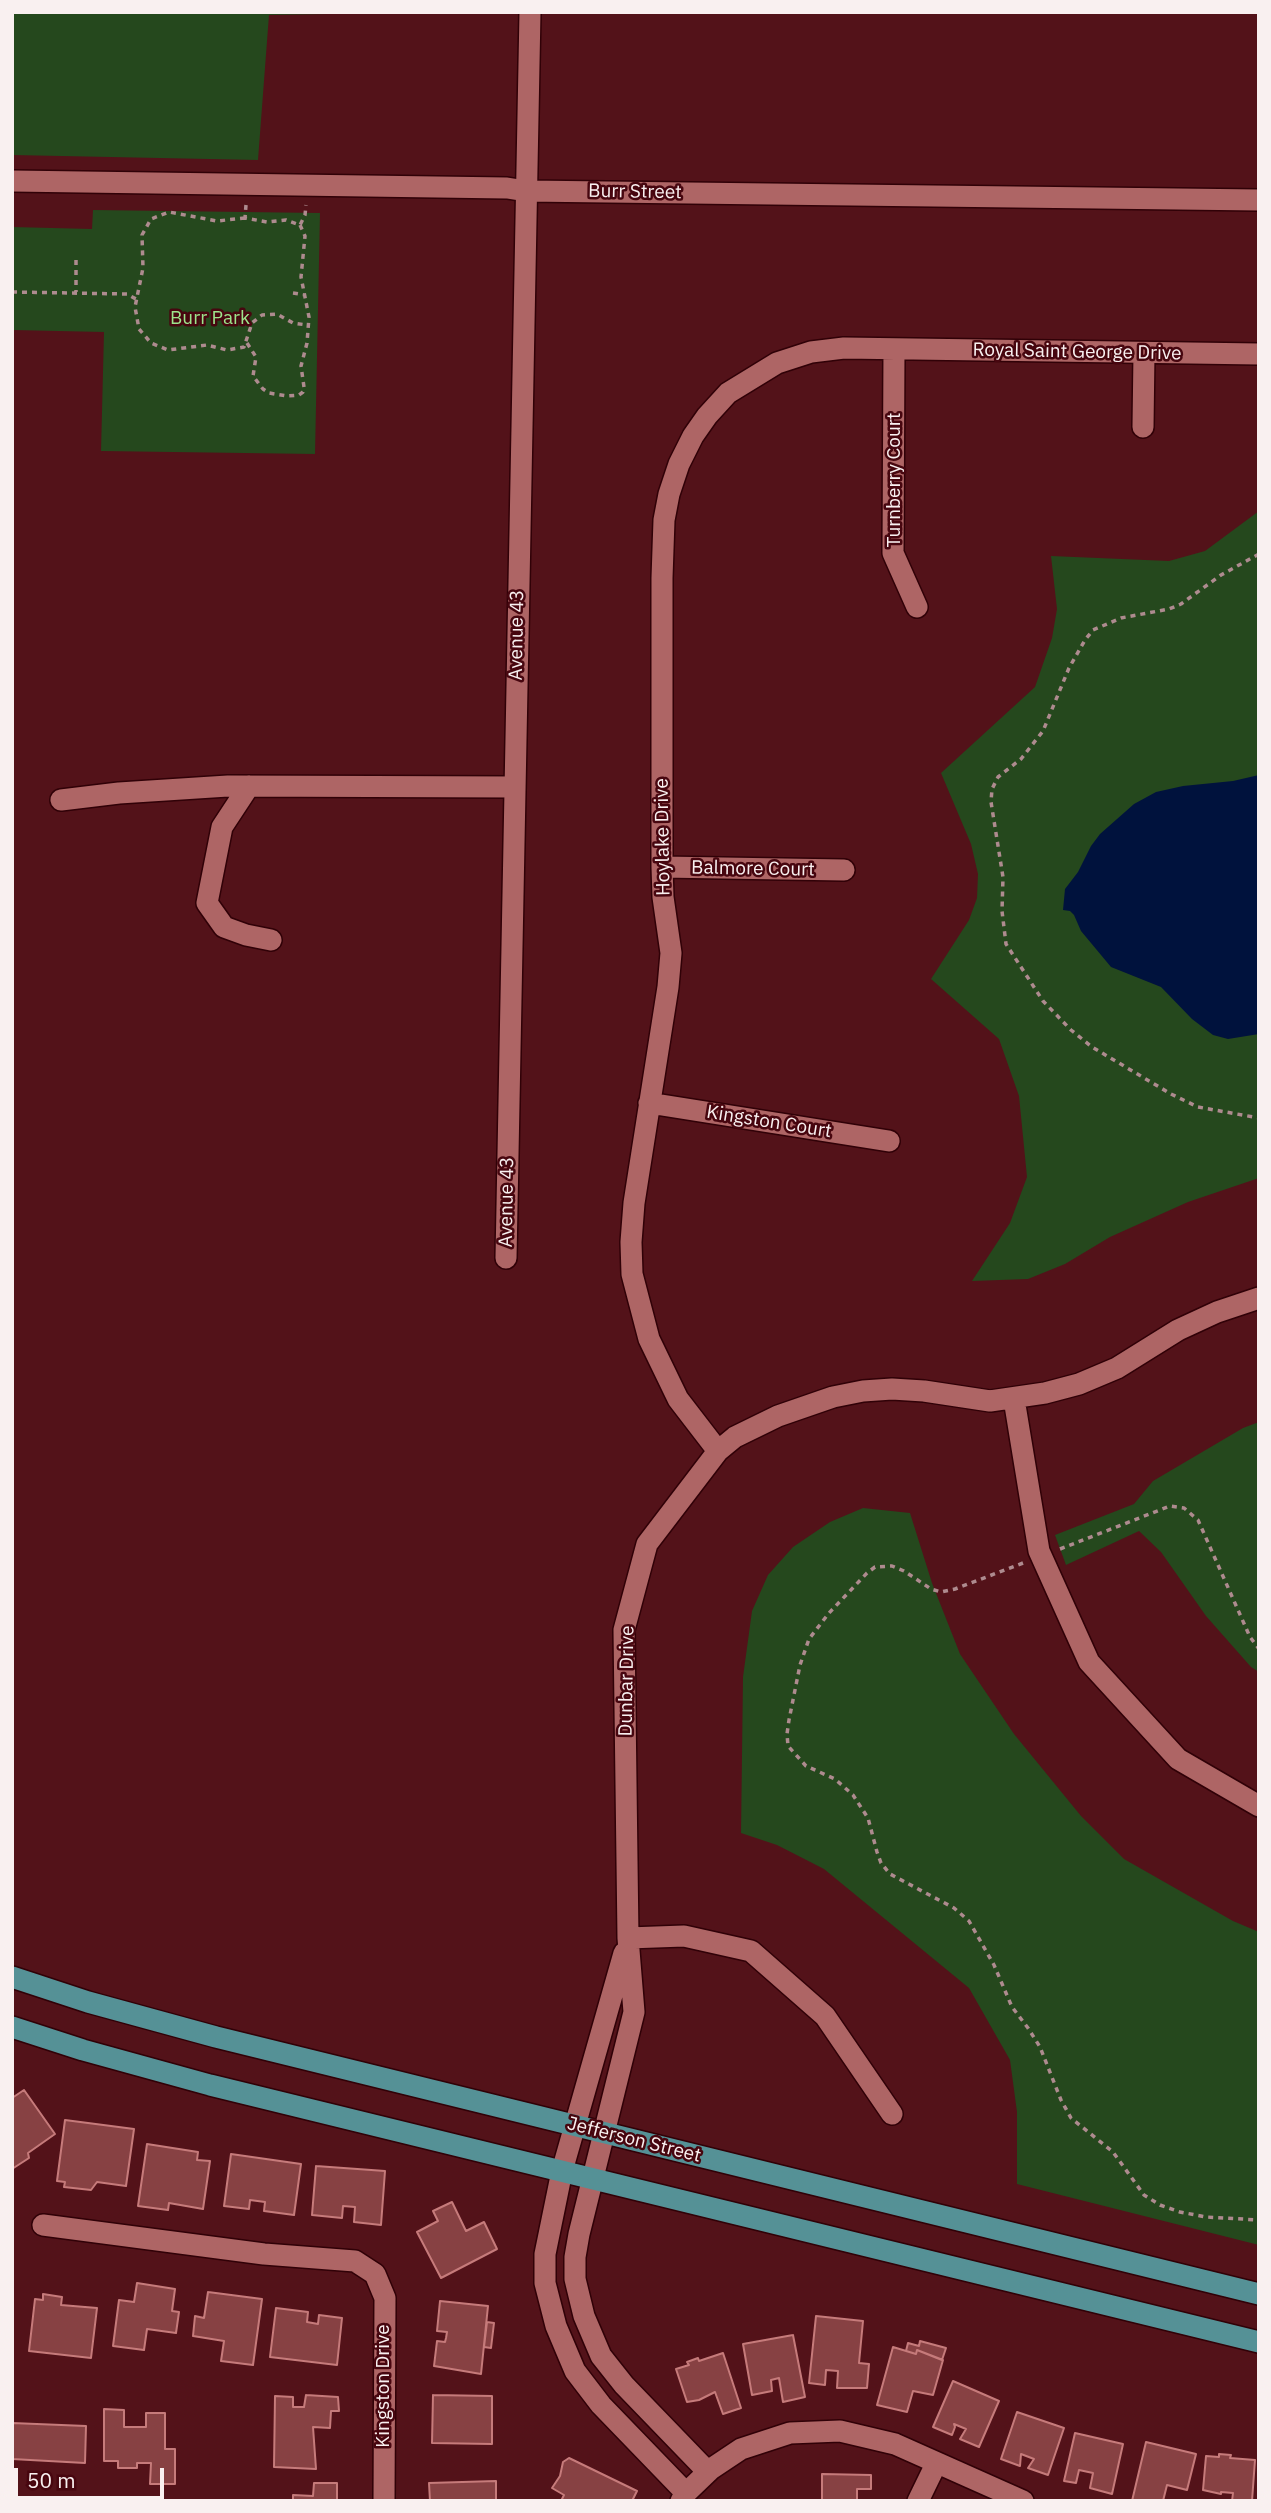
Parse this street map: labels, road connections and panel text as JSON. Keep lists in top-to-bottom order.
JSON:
{
  "streets": {
    "main road": ["Jefferson Street"],
    "street": [
      "Burr Street",
      "Royal Saint George Drive",
      "Turnberry Court",
      "Avenue 43",
      "Hoylake Drive",
      "Balmore Court",
      "Kingston Court",
      "Dunbar Drive",
      "Kingston Drive"
    ]
  },
  "crossings": [
    ["Burr Street", "Avenue 43"],
    ["Royal Saint George Drive", "Turnberry Court"],
    ["Royal Saint George Drive", "Hoylake Drive"],
    ["Turnberry Court", "Hoylake Drive"],
    ["Hoylake Drive", "Balmore Court"],
    ["Hoylake Drive", "Kingston Court"],
    ["Hoylake Drive", "Dunbar Drive"],
    ["Dunbar Drive", "Jefferson Street"]
  ],
  "parks": ["Burr Park"],
  "scale_bar": "50 m"
}
